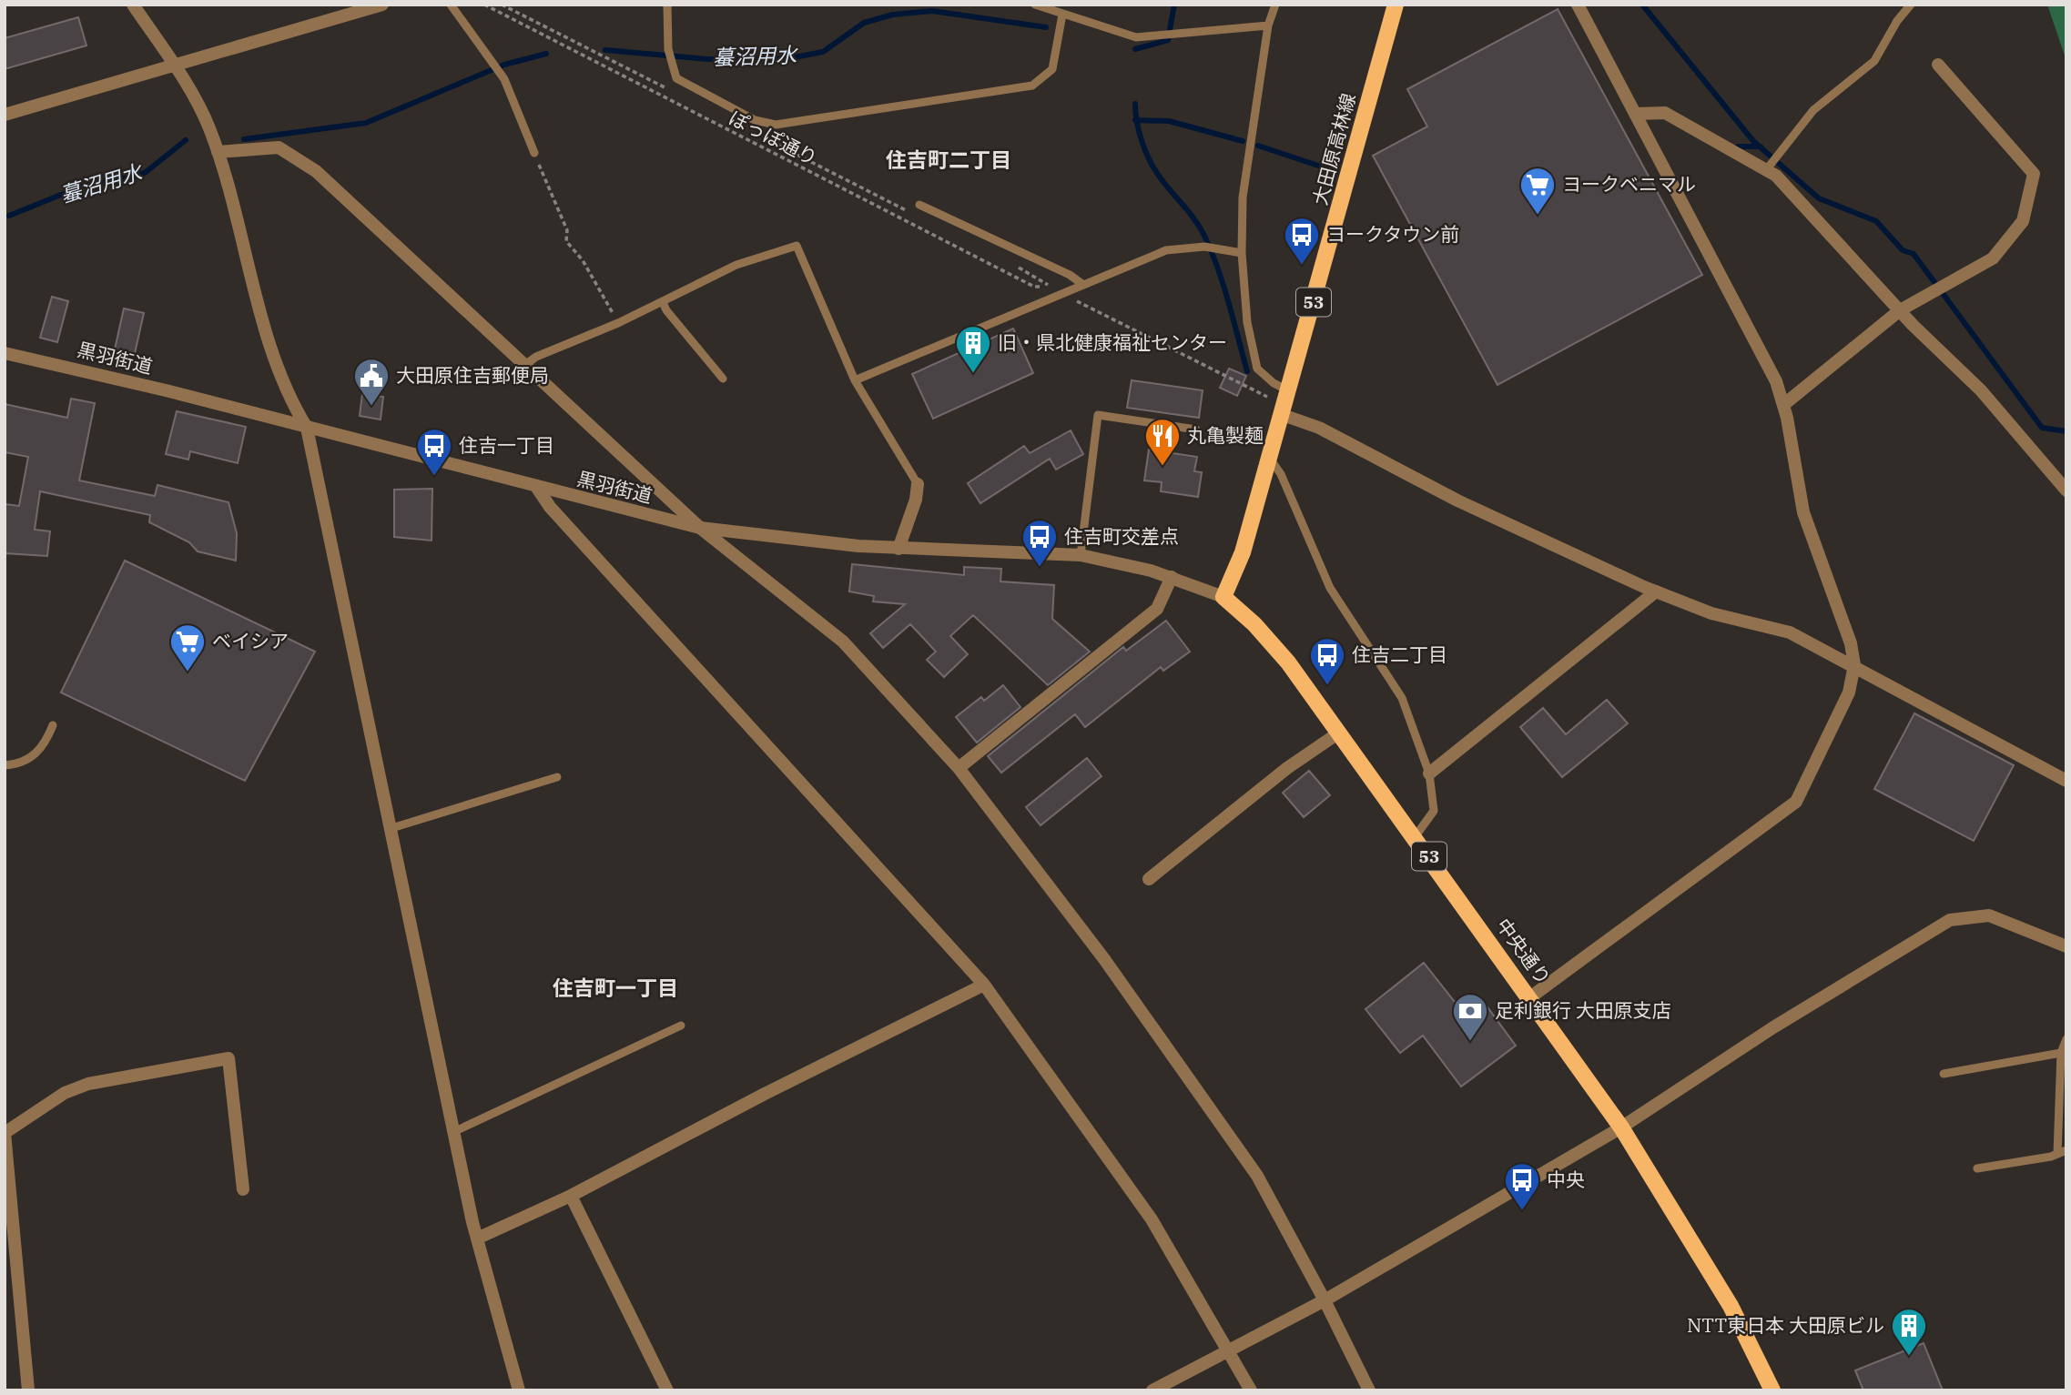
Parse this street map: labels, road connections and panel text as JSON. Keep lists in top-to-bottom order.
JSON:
{
  "streets": {
    "main road": ["大田原高林線", "53", "中央通り"],
    "street": ["黒羽街道"],
    "path": ["ぽっぽ通り"]
  },
  "crossings": [
    ["大田原高林線", "黒羽街道"],
    ["大田原高林線", "中央通り"],
    ["黒羽街道", "中央通り"]
  ],
  "districts": ["住吉町二丁目", "住吉町一丁目"],
  "water": ["蟇沼用水"],
  "places": {
    "supermarket": ["ヨークベニマル", "ベイシア"],
    "bus stop": [
      "ヨークタウン前",
      "住吉一丁目",
      "住吉町交差点",
      "住吉二丁目",
      "中央"
    ],
    "building": ["旧・県北健康福祉センター", "NTT東日本 大田原ビル"],
    "public building": ["大田原住吉郵便局"],
    "restaurant": ["丸亀製麺"],
    "bank": ["足利銀行 大田原支店"]
  }
}
